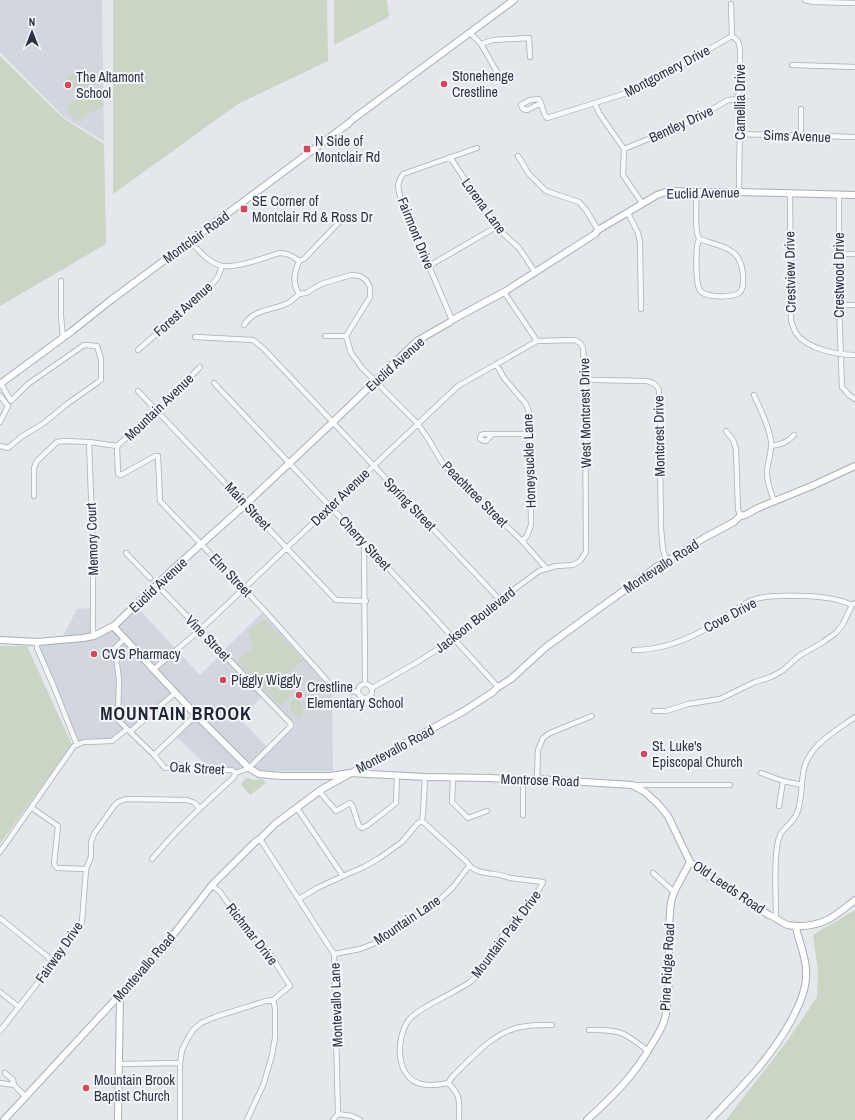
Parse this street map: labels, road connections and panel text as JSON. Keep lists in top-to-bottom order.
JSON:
{
  "streets": {
    "main road": [
      "Euclid Avenue",
      "Montclair Road",
      "Montevallo Road",
      "Montrose Road",
      "Old Leeds Road",
      "Pine Ridge Road"
    ],
    "street": [
      "Montgomery Drive",
      "Camellia Drive",
      "Bentley Drive",
      "Sims Avenue",
      "Lorena Lane",
      "Fairmont Drive",
      "Crestview Drive",
      "Crestwood Drive",
      "Forest Avenue",
      "Mountain Avenue",
      "West Montcrest Drive",
      "Montcrest Drive",
      "Honeysuckle Lane",
      "Peachtree Street",
      "Dexter Avenue",
      "Spring Street",
      "Main Street",
      "Memory Court",
      "Cherry Street",
      "Elm Street",
      "Cove Drive",
      "Jackson Boulevard",
      "Vine Street",
      "Oak Street",
      "Mountain Lane",
      "Richmar Drive",
      "Mountain Park Drive",
      "Fairway Drive",
      "Montevallo Lane"
    ]
  },
  "crossings": [
    ["Montgomery Drive", "Camellia Drive"],
    ["Camellia Drive", "Bentley Drive"],
    ["Camellia Drive", "Sims Avenue"],
    ["Camellia Drive", "Euclid Avenue"],
    ["Euclid Avenue", "Lorena Lane"],
    ["Euclid Avenue", "Fairmont Drive"],
    ["Euclid Avenue", "Crestview Drive"],
    ["Euclid Avenue", "Crestwood Drive"],
    ["Euclid Avenue", "Peachtree Street"],
    ["Euclid Avenue", "Spring Street"],
    ["Euclid Avenue", "Main Street"],
    ["Euclid Avenue", "Memory Court"],
    ["Euclid Avenue", "Cherry Street"],
    ["Euclid Avenue", "Elm Street"],
    ["Euclid Avenue", "Vine Street"],
    ["Lorena Lane", "Fairmont Drive"],
    ["Crestview Drive", "Crestwood Drive"],
    ["Mountain Avenue", "Main Street"],
    ["Mountain Avenue", "Memory Court"],
    ["Mountain Avenue", "Elm Street"],
    ["West Montcrest Drive", "Montcrest Drive"],
    ["West Montcrest Drive", "Dexter Avenue"],
    ["West Montcrest Drive", "Jackson Boulevard"],
    ["Montcrest Drive", "Montevallo Road"],
    ["Honeysuckle Lane", "Peachtree Street"],
    ["Honeysuckle Lane", "Dexter Avenue"],
    ["Peachtree Street", "Dexter Avenue"],
    ["Peachtree Street", "Jackson Boulevard"],
    ["Dexter Avenue", "Spring Street"],
    ["Dexter Avenue", "Main Street"],
    ["Dexter Avenue", "Cherry Street"],
    ["Dexter Avenue", "Elm Street"],
    ["Dexter Avenue", "Vine Street"],
    ["Spring Street", "Jackson Boulevard"],
    ["Cherry Street", "Montevallo Road"],
    ["Cherry Street", "Jackson Boulevard"],
    ["Montevallo Road", "Montrose Road"],
    ["Montevallo Road", "Richmar Drive"],
    ["Montevallo Road", "Montevallo Lane"],
    ["Elm Street", "Jackson Boulevard"],
    ["Montrose Road", "Old Leeds Road"],
    ["Old Leeds Road", "Pine Ridge Road"],
    ["Mountain Lane", "Mountain Park Drive"],
    ["Mountain Lane", "Montevallo Lane"]
  ],
  "districts": ["MOUNTAIN BROOK"],
  "places": {
    "other": [
      "Stonehenge Crestline",
      "The Altamont School",
      "CVS Pharmacy",
      "Piggly Wiggly",
      "Crestline Elementary School",
      "St. Luke's Episcopal Church",
      "Mountain Brook Baptist Church"
    ],
    "transit": ["N Side of Montclair Rd", "SE Corner of Montclair Rd & Ross Dr"]
  },
  "north": "top"
}
